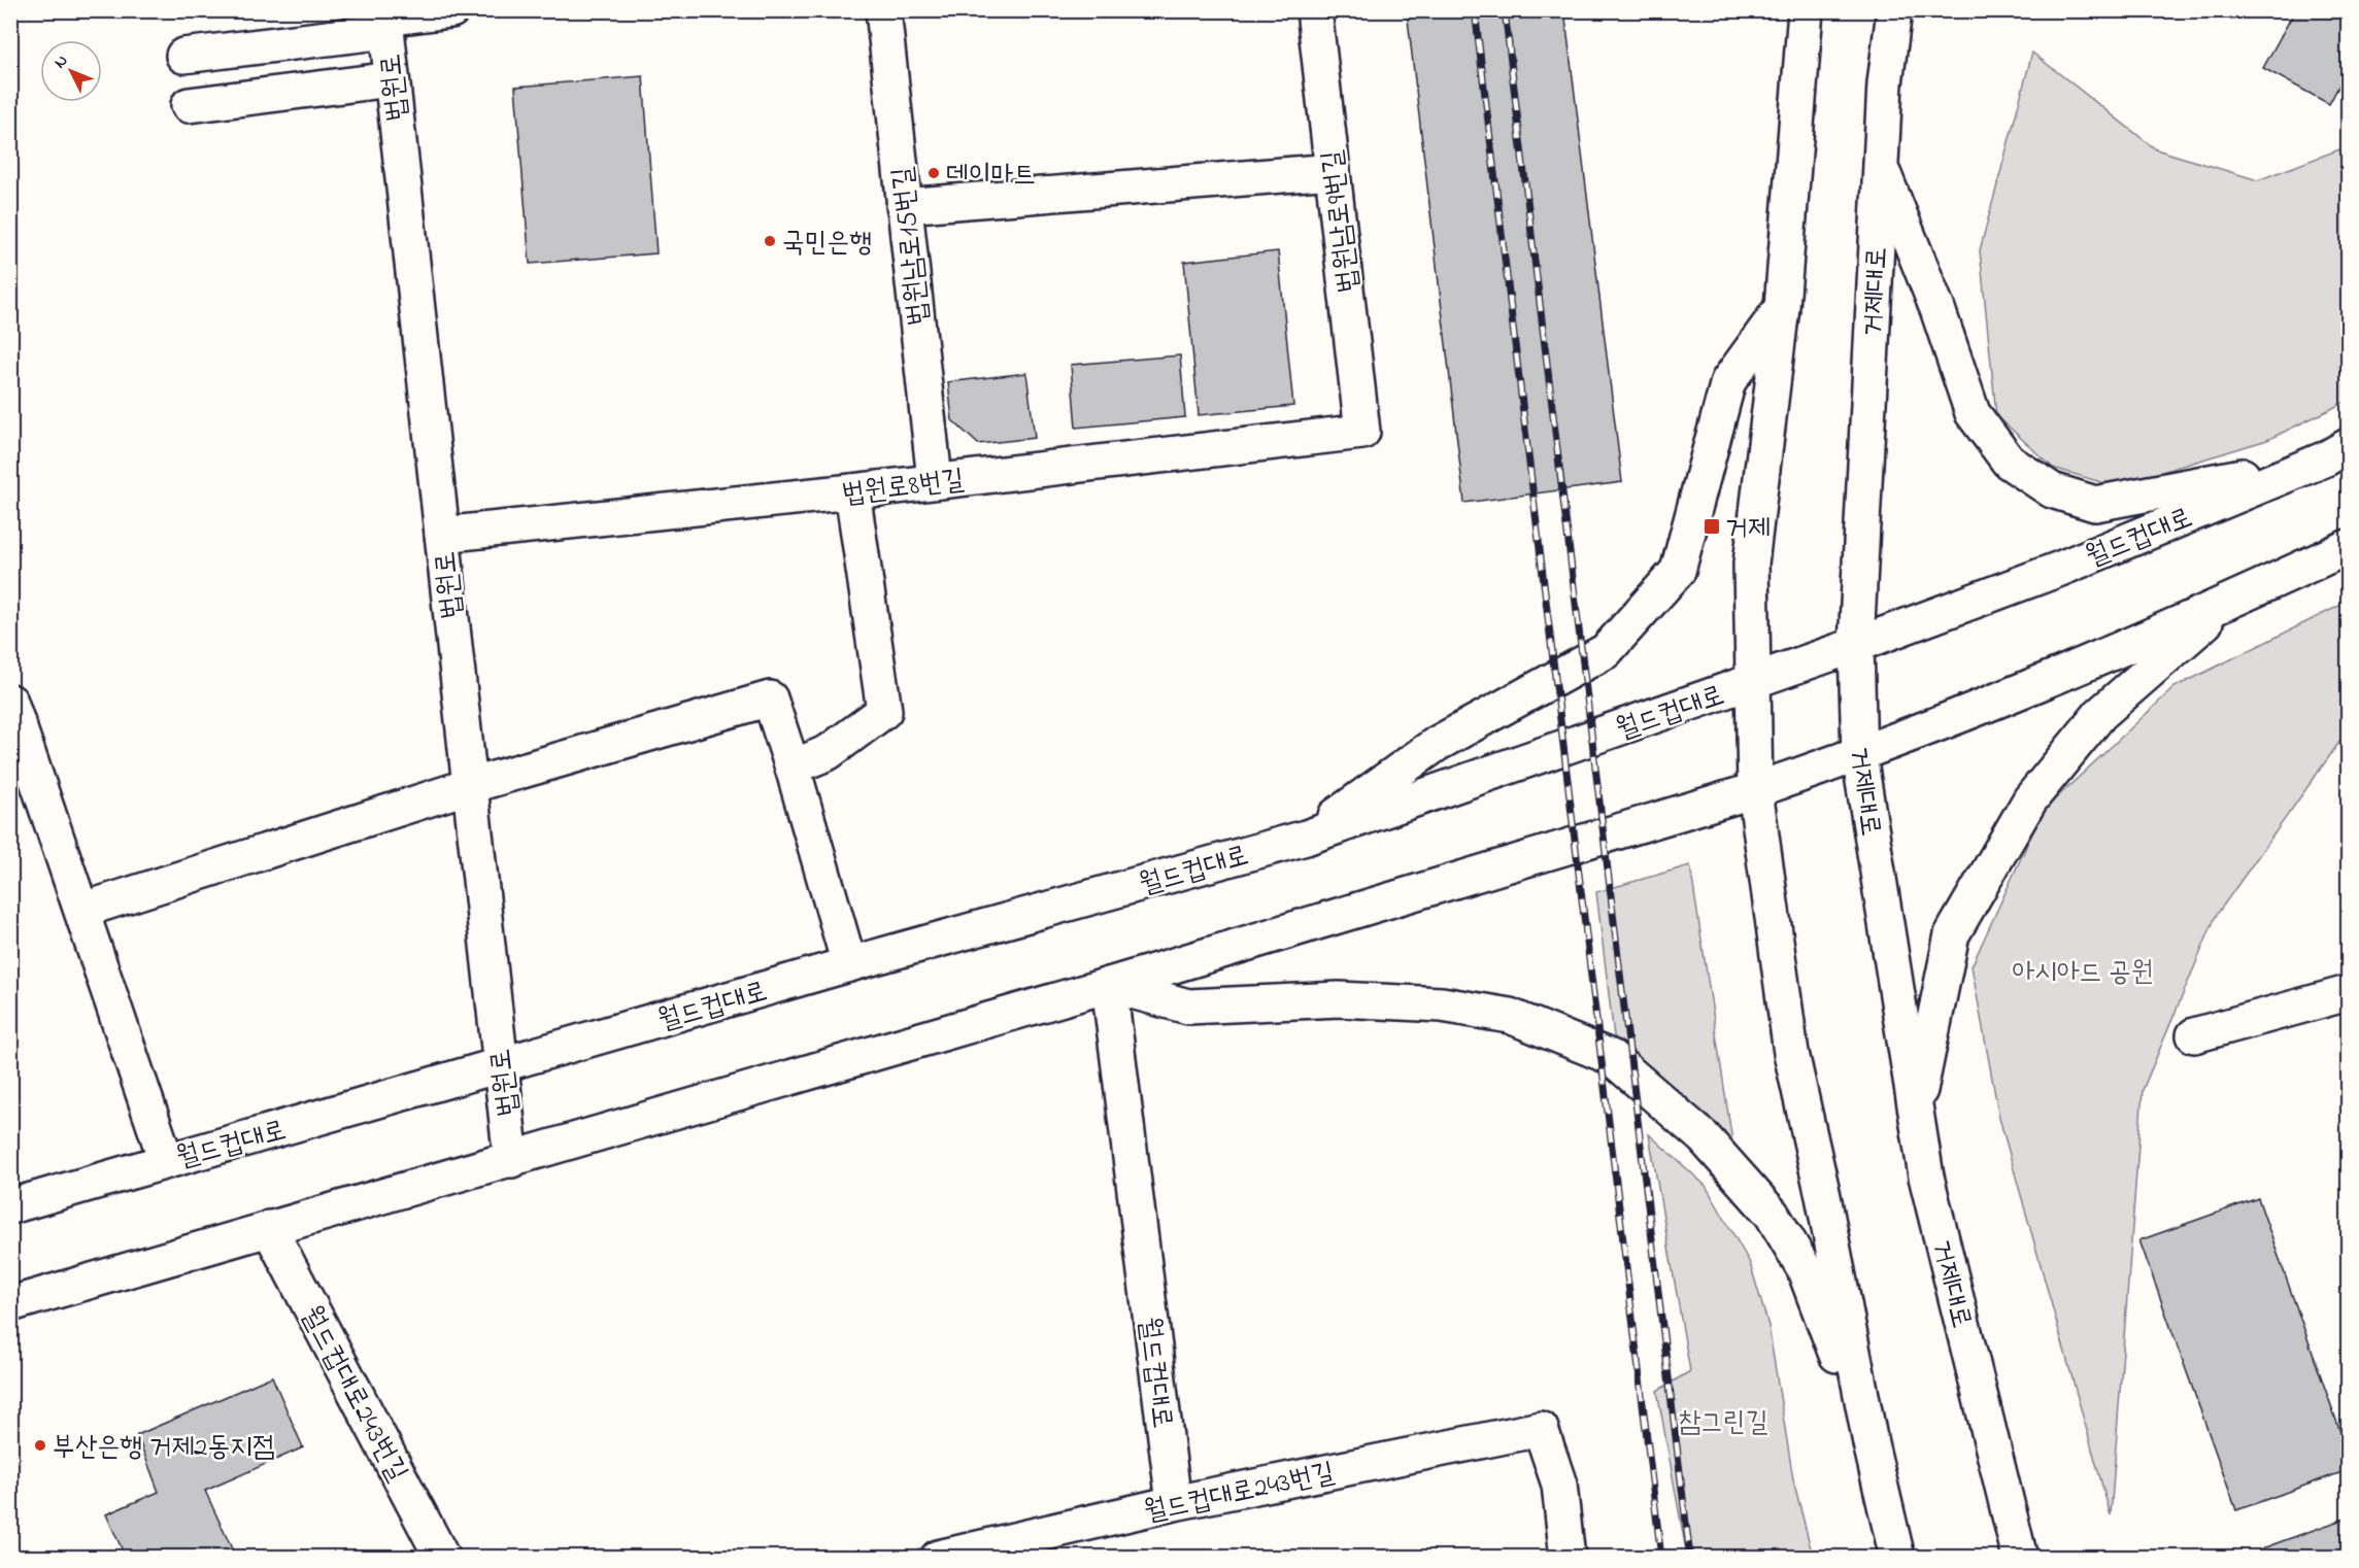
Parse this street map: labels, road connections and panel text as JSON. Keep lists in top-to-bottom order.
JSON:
{
  "streets": {
    "main road": [
      "법원로",
      "법원남로9번길",
      "법원남로15번길",
      "거제대로",
      "법원로8번길",
      "월드컵대로",
      "월드컵대로243번길"
    ]
  },
  "crossings": [
    ["법원로", "법원로8번길"],
    ["법원로", "월드컵대로"],
    ["법원남로9번길", "법원로8번길"],
    ["법원남로15번길", "법원로8번길"],
    ["거제대로", "월드컵대로"],
    ["월드컵대로", "월드컵대로243번길"]
  ],
  "parks": ["아시아드 공원", "참그린길"],
  "places": {
    "other": ["데이마트", "국민은행", "부산은행 거제2동지점"],
    "transit": ["거제"]
  },
  "north": "top left"
}
